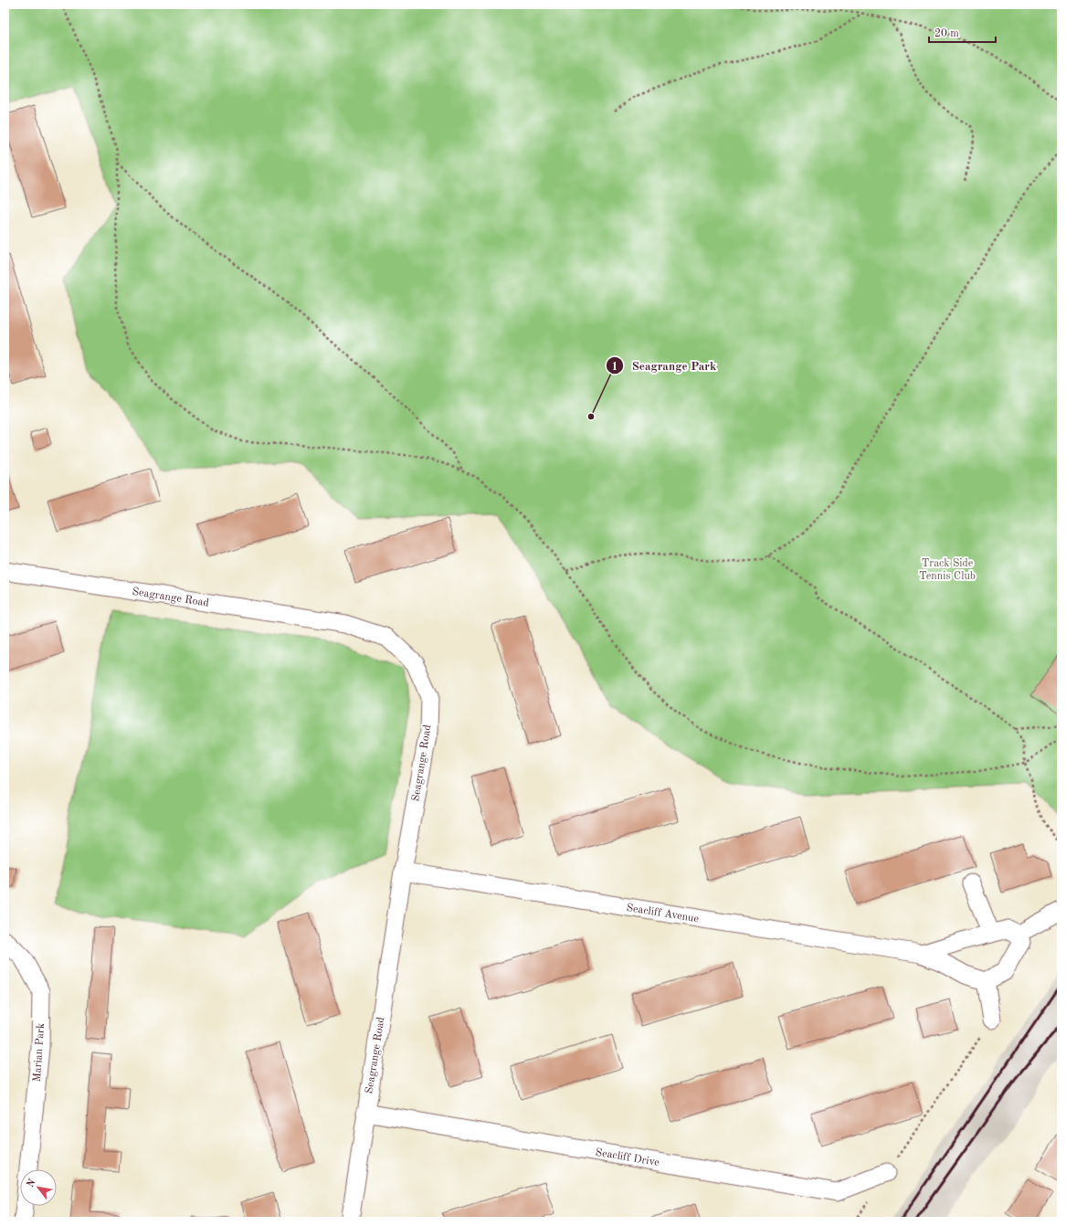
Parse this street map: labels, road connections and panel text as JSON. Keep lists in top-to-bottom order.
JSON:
{
  "streets": {
    "street": [
      "Seagrange Road",
      "Seacliff Avenue",
      "Marian Park",
      "Seacliff Drive"
    ]
  },
  "crossings": [
    ["Seagrange Road", "Seacliff Avenue"],
    ["Seagrange Road", "Seacliff Drive"]
  ],
  "parks": ["Track Side Tennis Club"],
  "places": ["Seagrange Park"],
  "scale_bar": "20 m",
  "north": "top left"
}
